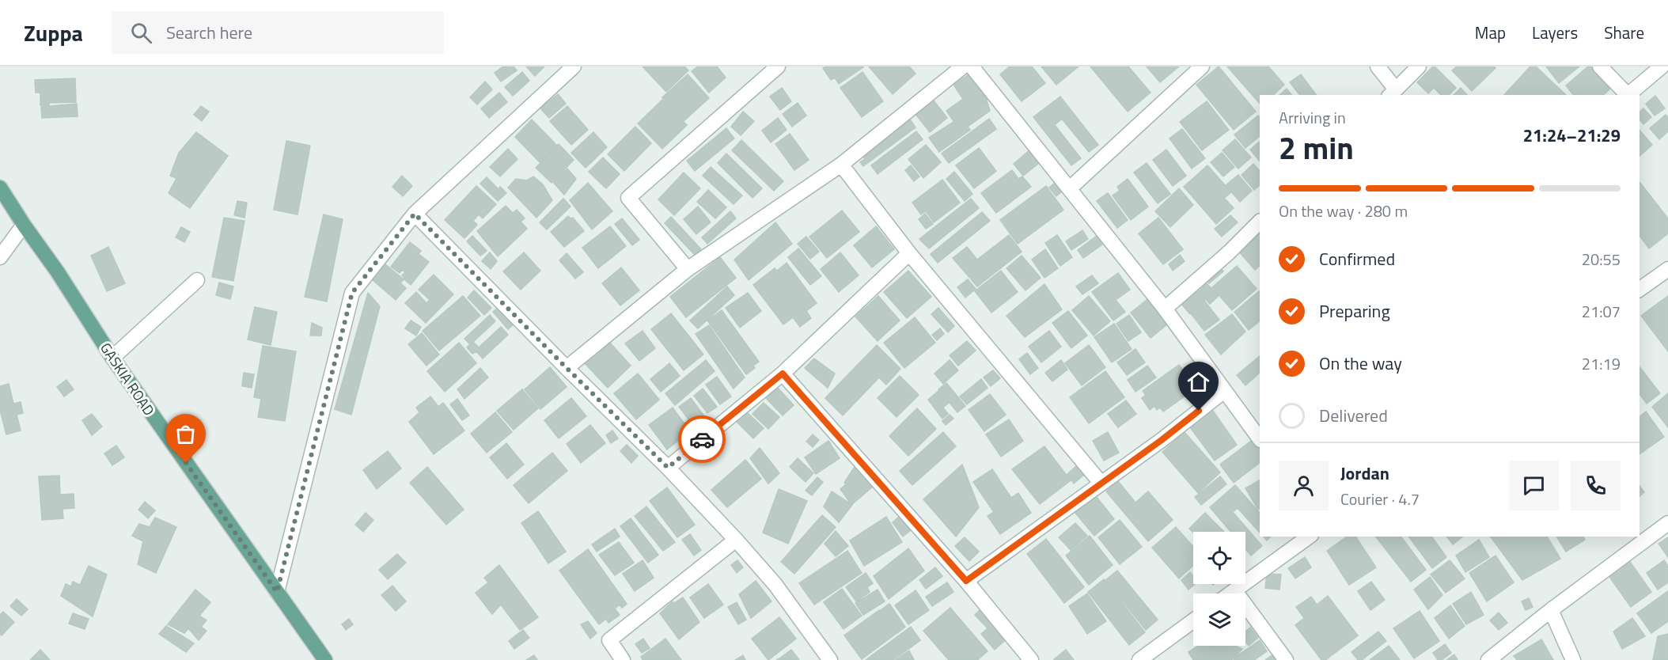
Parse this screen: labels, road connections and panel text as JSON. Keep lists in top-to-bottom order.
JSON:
{
  "streets": {
    "main road": ["GASKIA ROAD"]
  },
  "page": {
    "header": "Zuppa",
    "search": "Search here",
    "nav": ["Map", "Layers", "Share"],
    "heading": ["2 min", "Arriving in", "21:24–21:29"],
    "panel": ["Jordan", "Courier · 4.7"],
    "bar": "On the way · 280 m",
    "list": [
      ["Confirmed", "20:55"],
      ["Preparing", "21:07"],
      ["On the way", "21:19"],
      "Delivered"
    ]
  }
}
